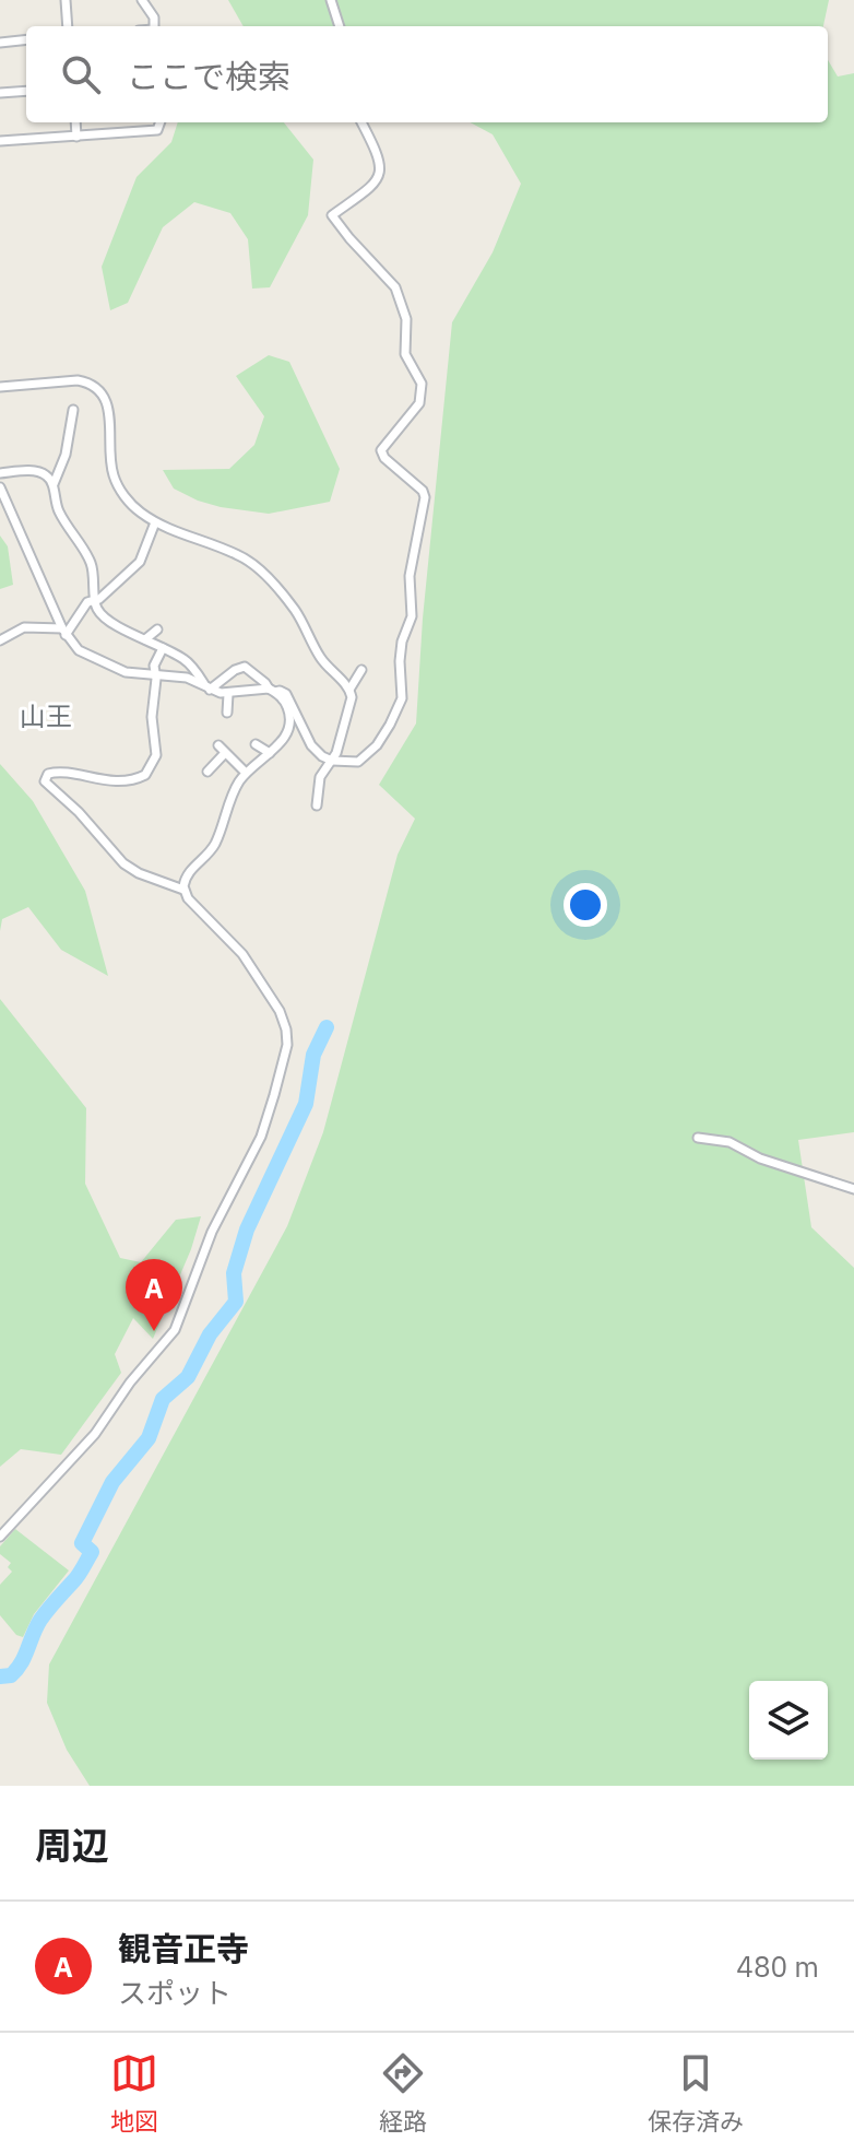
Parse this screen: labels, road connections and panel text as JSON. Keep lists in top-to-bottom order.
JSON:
{
  "districts": ["山王"],
  "page": {
    "search": "ここで検索",
    "pins": "A",
    "heading": "周辺",
    "list": [
      {
        "mark": "A",
        "name": "観音正寺",
        "note": "スポット",
        "value": "480 m"
      }
    ],
    "nav": ["地図", "経路", "保存済み"]
  }
}
